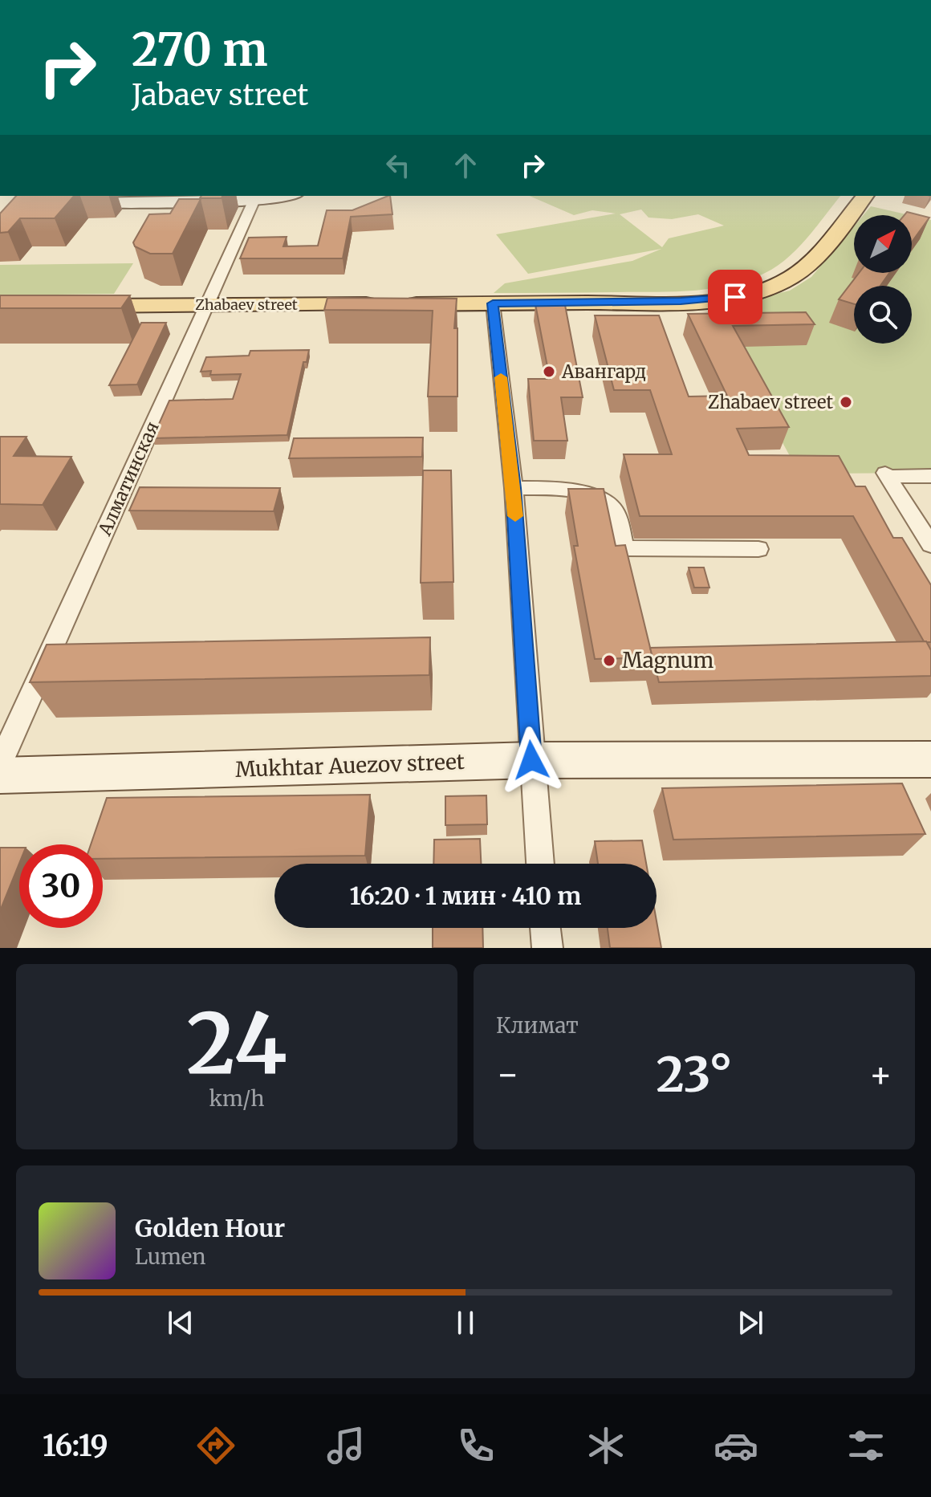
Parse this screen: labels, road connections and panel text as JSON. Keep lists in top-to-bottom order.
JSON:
{
  "streets": {
    "main road": ["Zhabaev street"],
    "street": ["Алматинская", "Mukhtar Auezov street"]
  },
  "crossings": [
    ["Zhabaev street", "Алматинская"]
  ],
  "places": ["Авангард", "Zhabaev street", "Magnum"],
  "north": "top right",
  "page": {
    "turn": ["270 m", "Jabaev street"],
    "limit": "30",
    "trip": "16:20 · 1 мин · 410 m",
    "tile": [
      ["24", "km/h"],
      "Климат"
    ],
    "heat": ["−", "23°", "+"],
    "song": ["Golden Hour", "Lumen"],
    "tabs": "16:19"
  }
}
